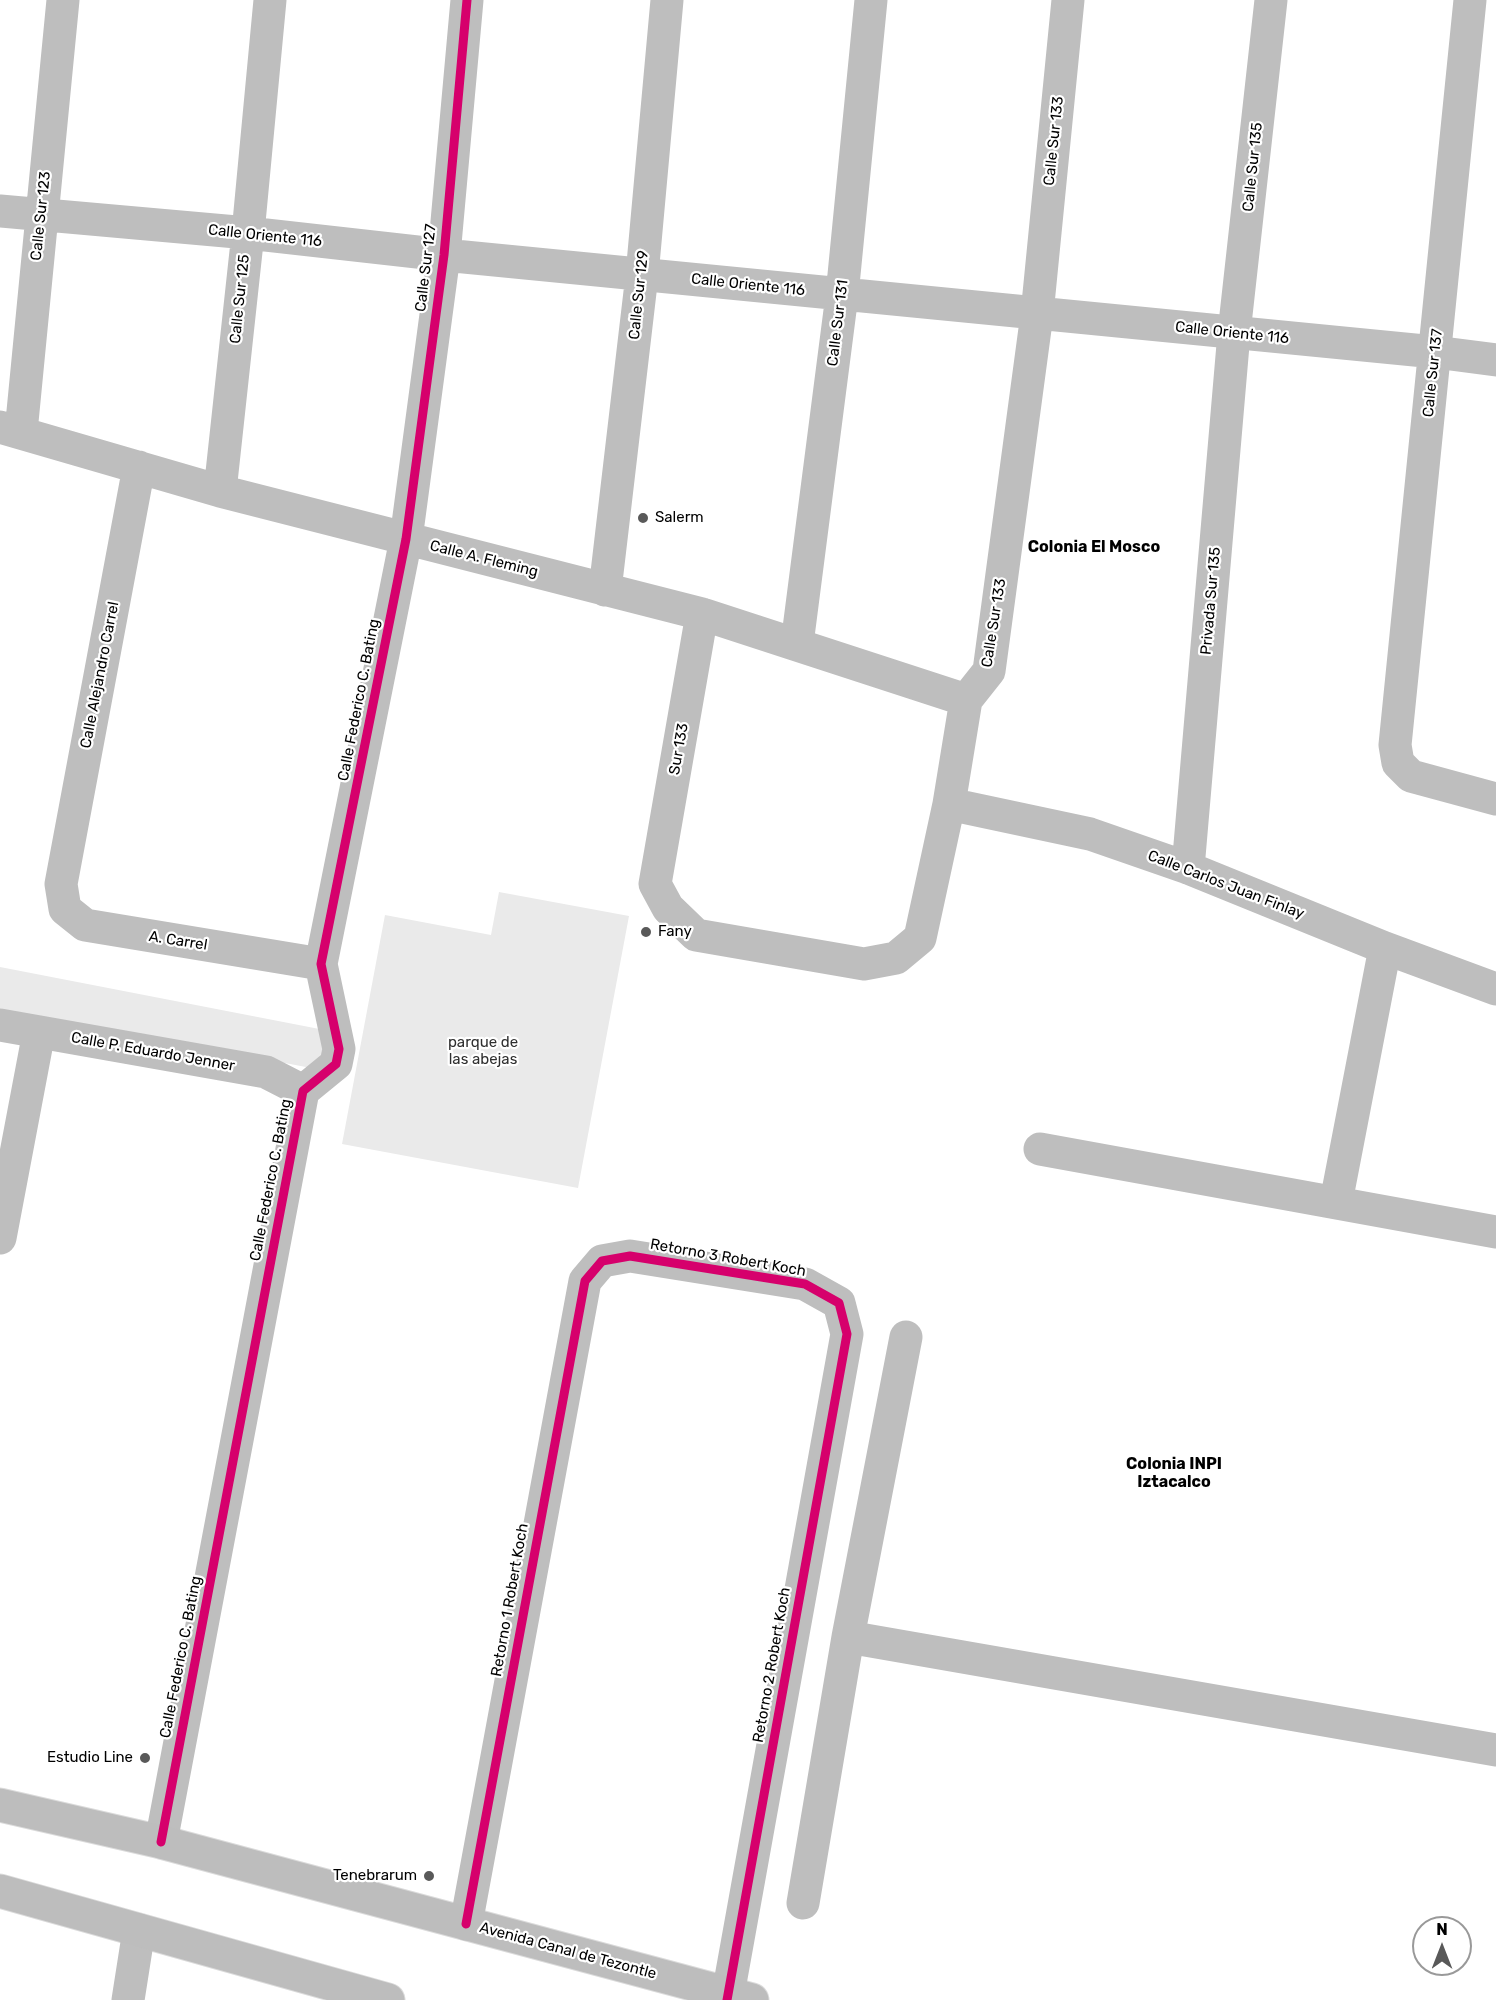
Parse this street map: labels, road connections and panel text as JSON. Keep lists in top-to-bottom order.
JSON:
{
  "streets": {
    "main road": ["Avenida Canal de Tezontle"],
    "street": [
      "Calle Sur 133",
      "Calle Sur 135",
      "Calle Sur 123",
      "Calle Oriente 116",
      "Calle Sur 127",
      "Calle Sur 129",
      "Calle Sur 125",
      "Calle Sur 131",
      "Calle Sur 137",
      "Calle A. Fleming",
      "Privada Sur 135",
      "Calle Alejandro Carrel",
      "Calle Federico C. Bating",
      "Sur 133",
      "Calle Carlos Juan Finlay",
      "A. Carrel",
      "Calle P. Eduardo Jenner",
      "Retorno 3 Robert Koch",
      "Retorno 1 Robert Koch",
      "Retorno 2 Robert Koch"
    ]
  },
  "crossings": [
    ["Calle Sur 133", "Calle Oriente 116"],
    ["Calle Sur 133", "Calle A. Fleming"],
    ["Calle Sur 133", "Sur 133"],
    ["Calle Sur 133", "Calle Carlos Juan Finlay"],
    ["Calle Sur 135", "Calle Oriente 116"],
    ["Calle Sur 135", "Privada Sur 135"],
    ["Calle Sur 123", "Calle Oriente 116"],
    ["Calle Sur 123", "Calle A. Fleming"],
    ["Calle Oriente 116", "Calle Sur 127"],
    ["Calle Oriente 116", "Calle Sur 129"],
    ["Calle Oriente 116", "Calle Sur 125"],
    ["Calle Oriente 116", "Calle Sur 131"],
    ["Calle Oriente 116", "Calle Sur 137"],
    ["Calle Oriente 116", "Privada Sur 135"],
    ["Calle Sur 127", "Calle A. Fleming"],
    ["Calle Sur 127", "Calle Federico C. Bating"],
    ["Calle Sur 129", "Calle A. Fleming"],
    ["Calle Sur 125", "Calle A. Fleming"],
    ["Calle Sur 131", "Calle A. Fleming"],
    ["Calle A. Fleming", "Calle Alejandro Carrel"],
    ["Calle A. Fleming", "Calle Federico C. Bating"],
    ["Calle A. Fleming", "Sur 133"],
    ["Privada Sur 135", "Calle Carlos Juan Finlay"],
    ["Calle Alejandro Carrel", "A. Carrel"],
    ["Calle Federico C. Bating", "A. Carrel"],
    ["Calle Federico C. Bating", "Calle P. Eduardo Jenner"],
    ["Calle Federico C. Bating", "Avenida Canal de Tezontle"],
    ["Retorno 3 Robert Koch", "Retorno 1 Robert Koch"],
    ["Retorno 3 Robert Koch", "Retorno 2 Robert Koch"],
    ["Retorno 1 Robert Koch", "Avenida Canal de Tezontle"],
    ["Retorno 2 Robert Koch", "Avenida Canal de Tezontle"]
  ],
  "districts": ["Colonia El Mosco", "Colonia INPI Iztacalco"],
  "parks": ["parque de las abejas"],
  "places": [
    "Salerm",
    "Fany",
    "Estudio Line",
    "Tenebrarum"
  ],
  "north": "top"
}
